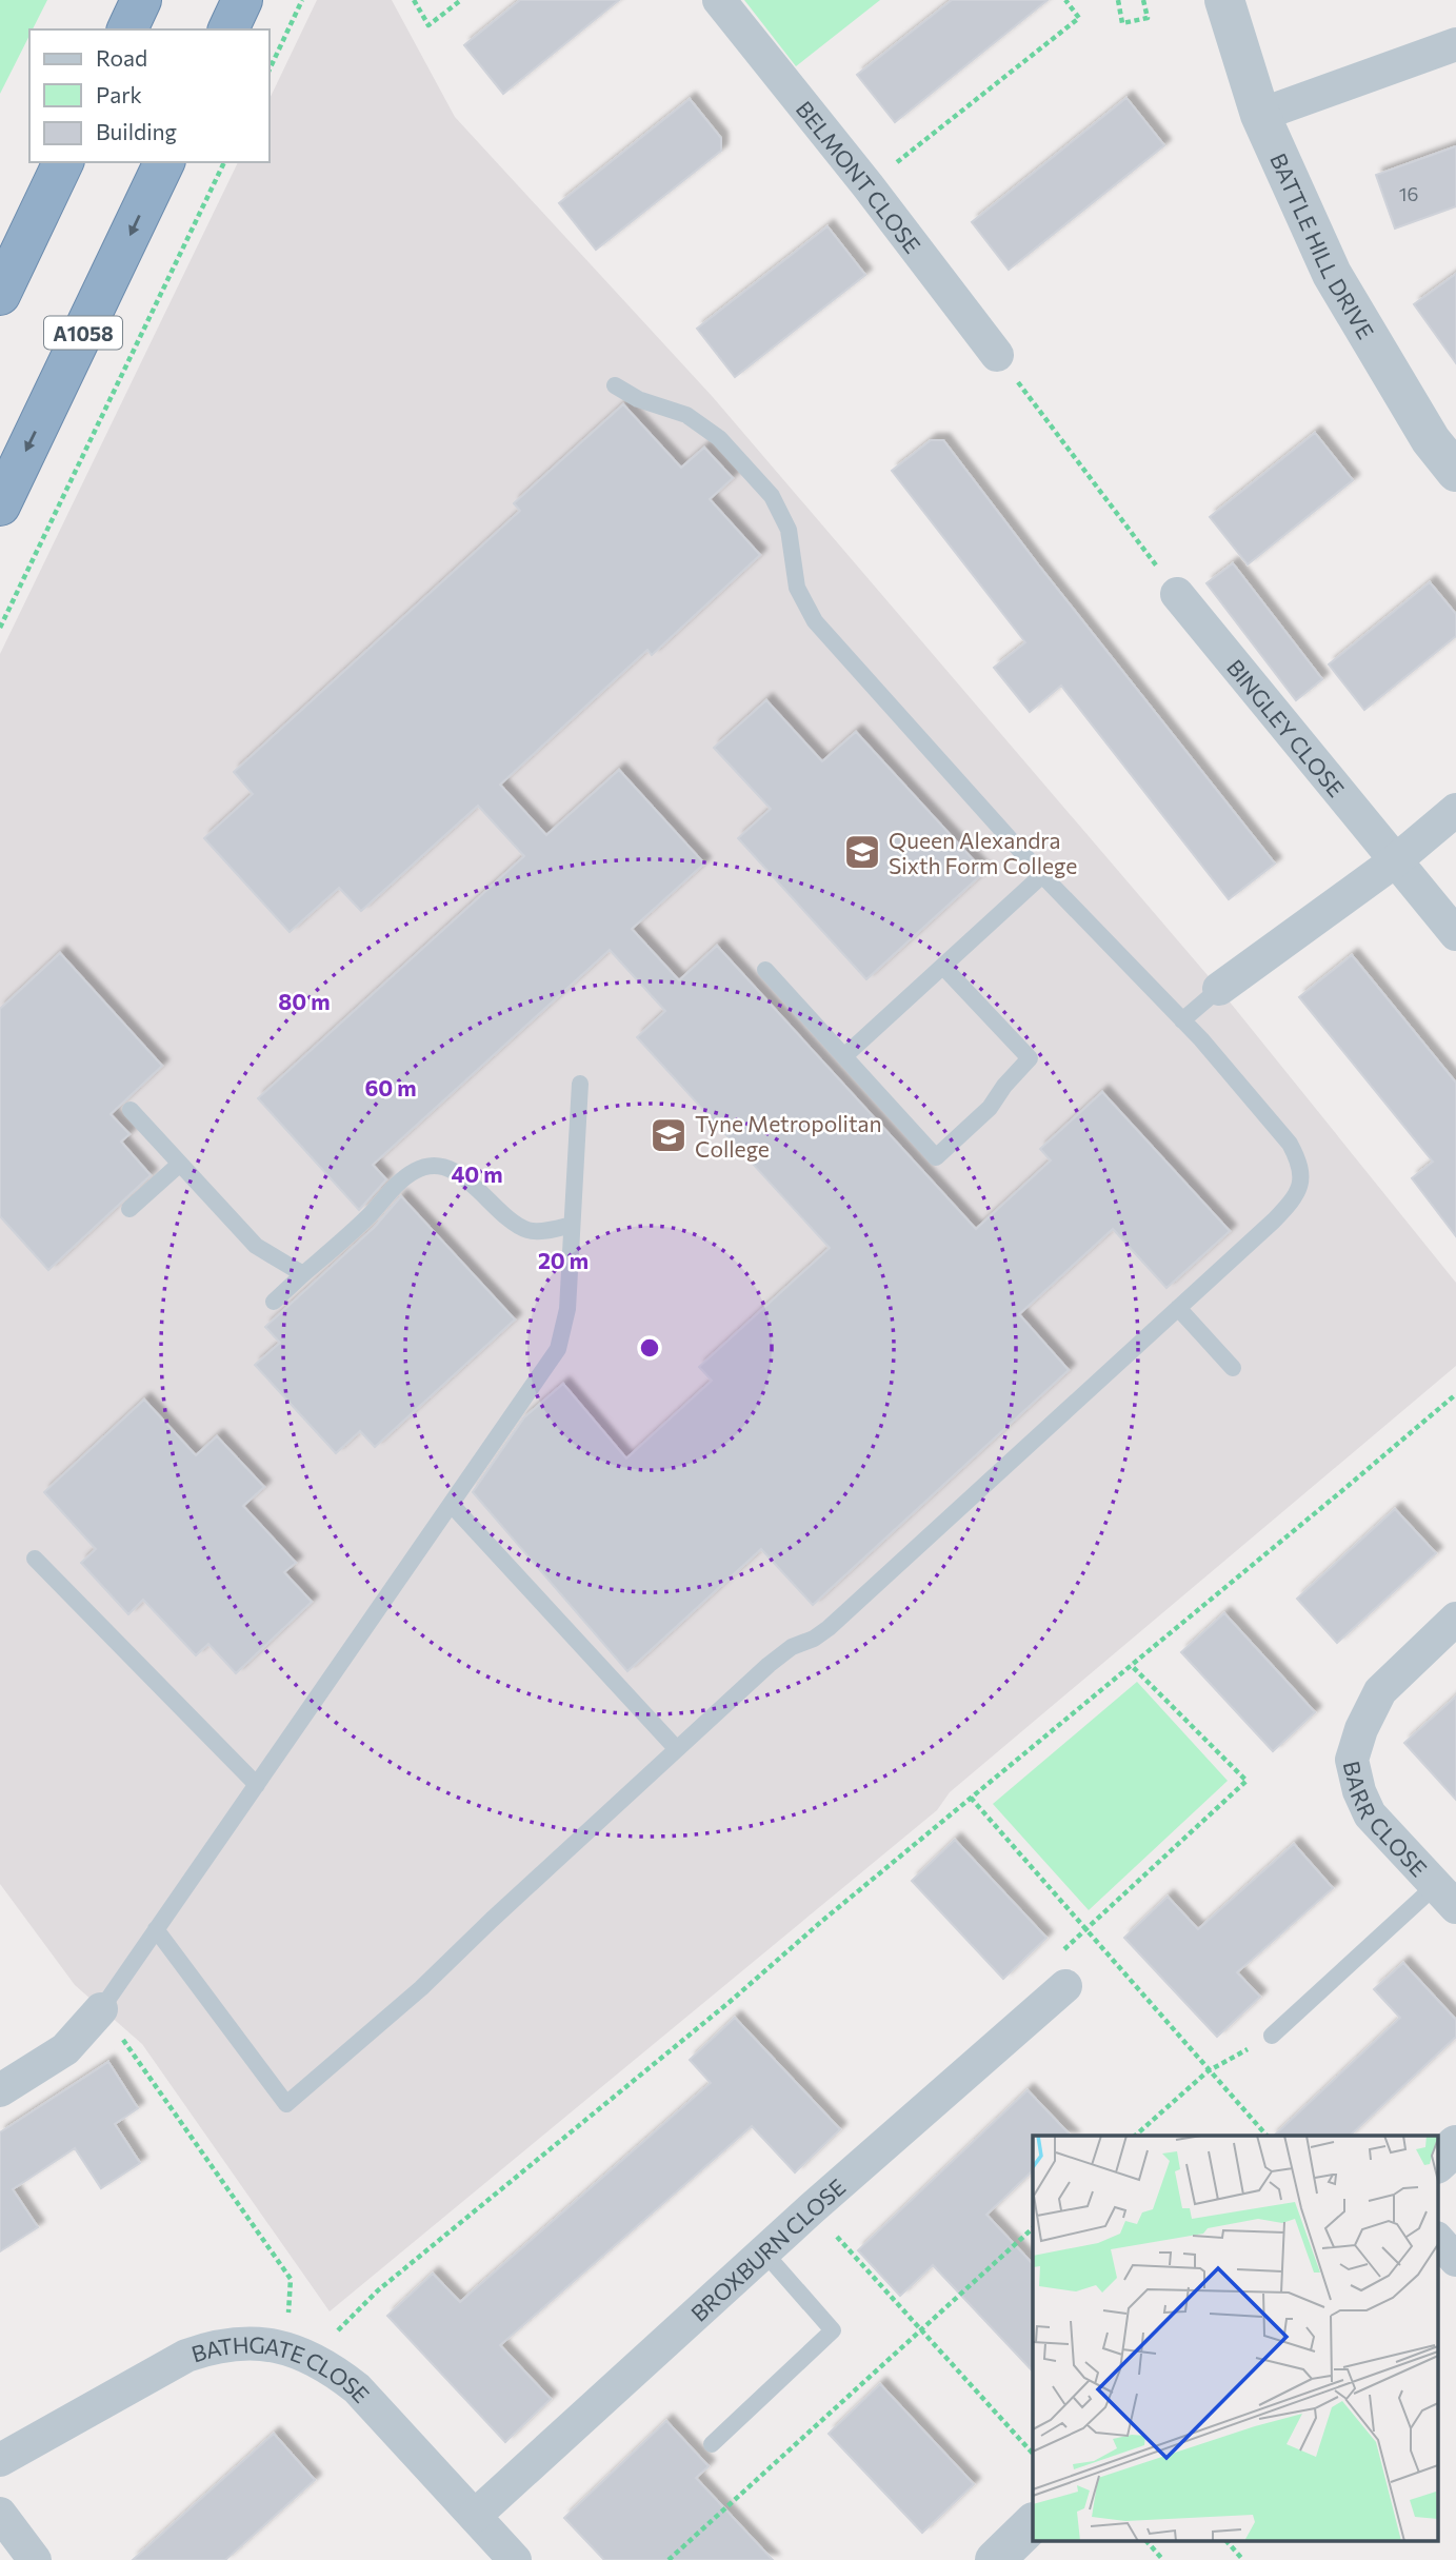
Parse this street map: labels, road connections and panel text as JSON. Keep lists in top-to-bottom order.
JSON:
{
  "streets": {
    "highway": ["A1058"],
    "street": [
      "BELMONT CLOSE",
      "BATTLE HILL DRIVE",
      "BINGLEY CLOSE",
      "BARR CLOSE",
      "BROXBURN CLOSE",
      "BATHGATE CLOSE"
    ]
  },
  "crossings": [
    ["BROXBURN CLOSE", "BATHGATE CLOSE"]
  ],
  "places": {
    "school or university": ["Queen Alexandra Sixth Form College", "Tyne Metropolitan College"]
  },
  "house_numbers": ["16"],
  "legend": ["Road", "Park", "Building"],
  "rings": [
    "80 m",
    "60 m",
    "40 m",
    "20 m"
  ]
}
